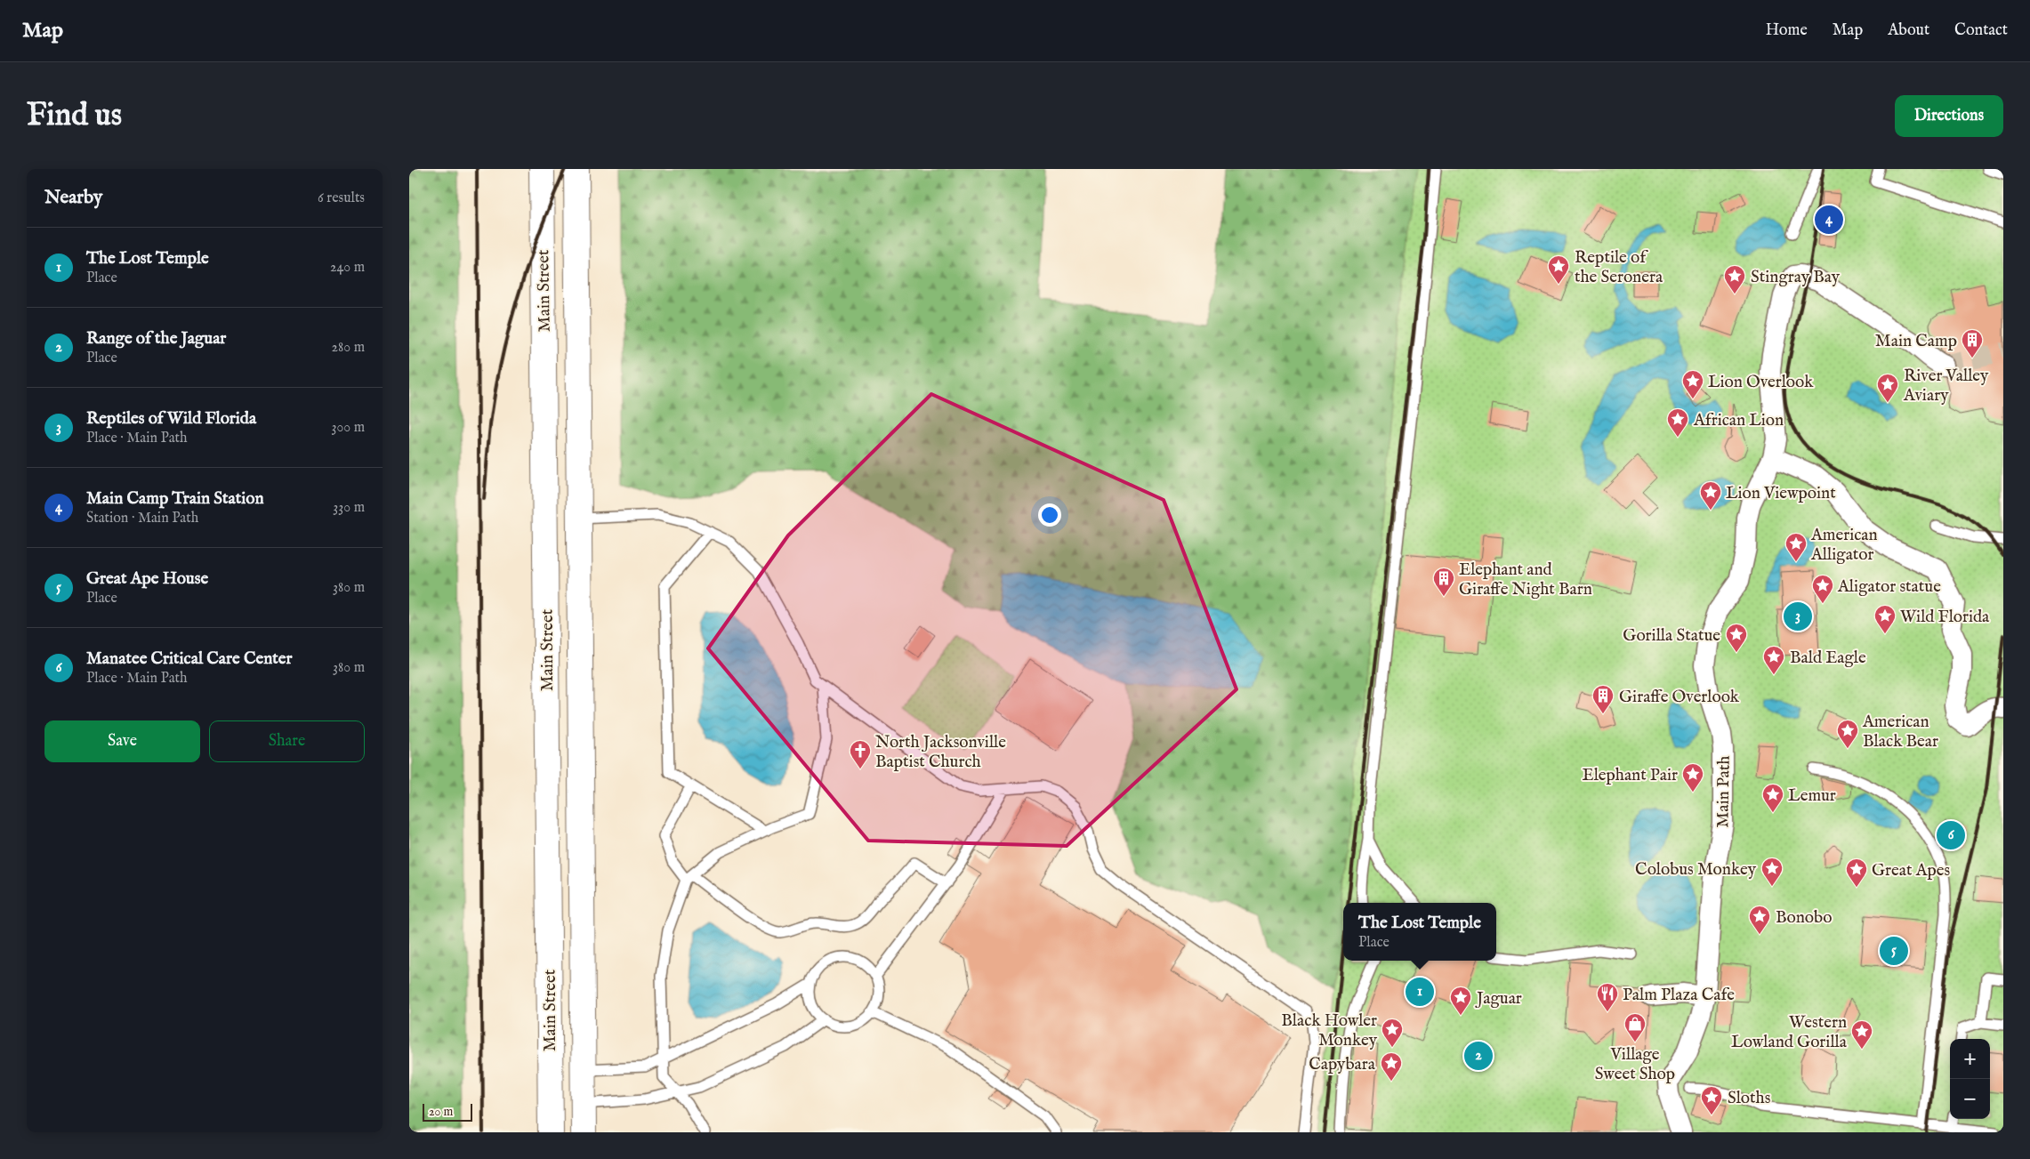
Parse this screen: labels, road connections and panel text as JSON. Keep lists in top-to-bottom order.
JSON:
{
  "streets": {
    "main road": ["Main Street"],
    "street": ["Main Path"]
  },
  "places": {
    "place": [
      "Reptile of the Seronera",
      "Stingray Bay",
      "Lion Overlook",
      "River Valley Aviary",
      "African Lion",
      "Lion Viewpoint",
      "American Alligator",
      "Aligator statue",
      "Wild Florida",
      "Gorilla Statue",
      "Bald Eagle",
      "American Black Bear",
      "Elephant Pair",
      "Lemur",
      "Colobus Monkey",
      "Great Apes",
      "Bonobo",
      "Jaguar",
      "Black Howler Monkey",
      "Western Lowland Gorilla",
      "Capybara",
      "Sloths"
    ],
    "building": ["Main Camp", "Elephant and Giraffe Night Barn", "Giraffe Overlook"],
    "church": ["North Jacksonville Baptist Church"],
    "restaurant": ["Palm Plaza Cafe"],
    "shop": ["Village Sweet Shop"]
  },
  "scale_bar": "20 m",
  "page": {
    "header": "Map",
    "nav": [
      "Home",
      "Map",
      "About",
      "Contact"
    ],
    "buttons": [
      "Directions",
      ["Save", "Share"]
    ],
    "title": "Find us",
    "heading": ["Nearby", "6 results"],
    "pins": [
      "4",
      "3",
      "6",
      "5",
      "1",
      "2"
    ],
    "list": [
      {
        "mark": "1",
        "name": "The Lost Temple",
        "note": "Place",
        "value": "240 m"
      },
      {
        "mark": "2",
        "name": "Range of the Jaguar",
        "note": "Place",
        "value": "280 m"
      },
      {
        "mark": "3",
        "name": "Reptiles of Wild Florida",
        "note": "Place · Main Path",
        "value": "300 m"
      },
      {
        "mark": "4",
        "name": "Main Camp Train Station",
        "note": "Station · Main Path",
        "value": "330 m"
      },
      {
        "mark": "5",
        "name": "Great Ape House",
        "note": "Place",
        "value": "380 m"
      },
      {
        "mark": "6",
        "name": "Manatee Critical Care Center",
        "note": "Place · Main Path",
        "value": "380 m"
      }
    ],
    "popup": ["The Lost Temple", "Place"],
    "map_buttons": ["+", "−"],
    "scale": "20 m"
  }
}
